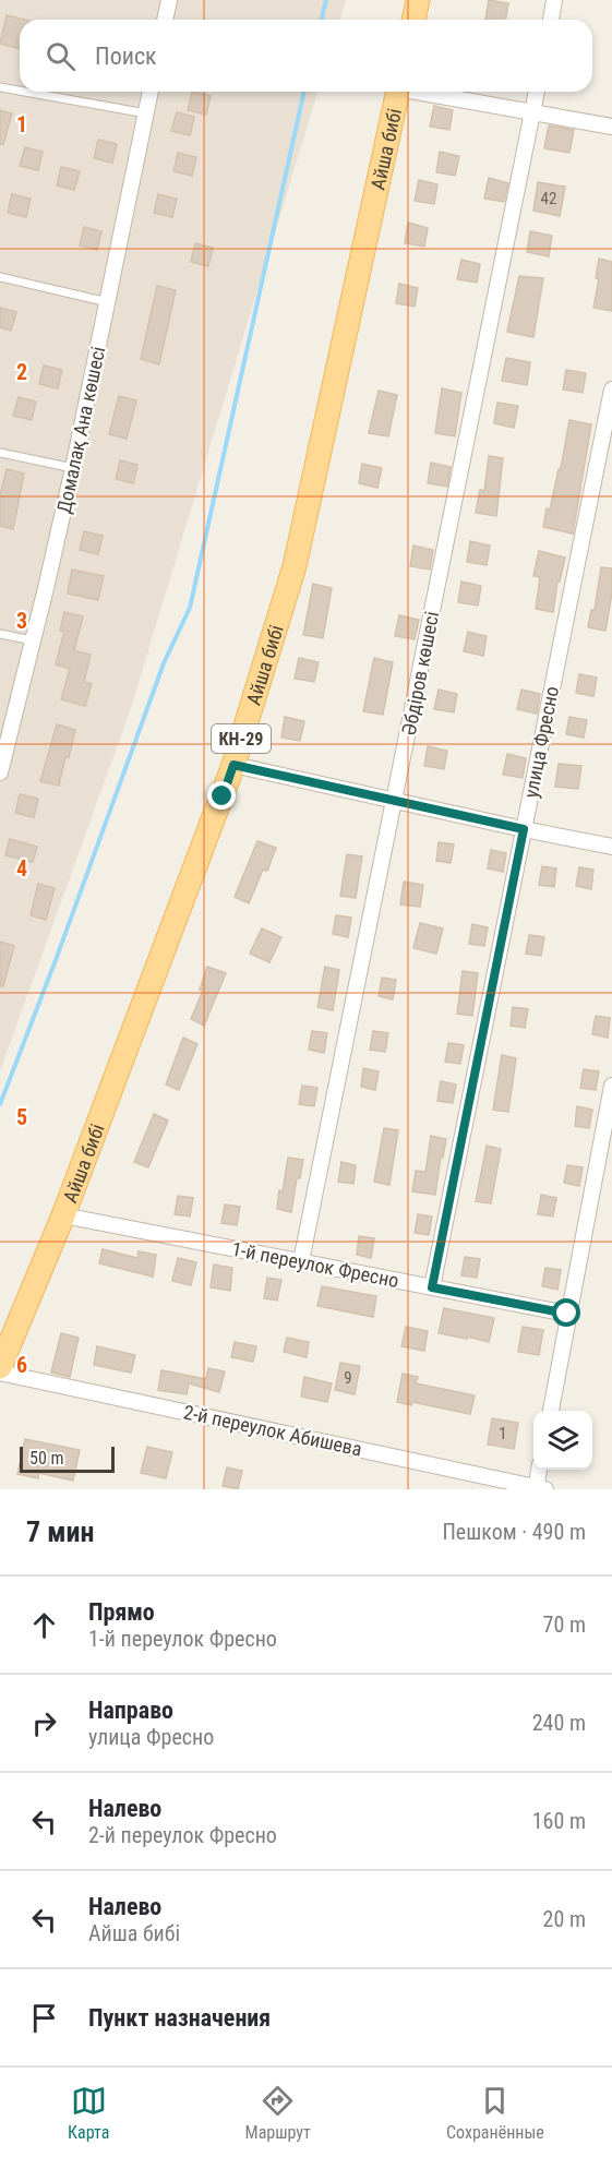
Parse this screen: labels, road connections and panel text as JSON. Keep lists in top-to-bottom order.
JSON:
{
  "streets": {
    "main road": ["Айша бибі", "КН-29"],
    "street": [
      "Домалақ Ана көшесі",
      "Әбдіров көшесі",
      "улица Фресно",
      "1-й переулок Фресно",
      "2-й переулок Абишева"
    ]
  },
  "crossings": [
    ["Айша бибі", "1-й переулок Фресно"],
    ["Айша бибі", "2-й переулок Абишева"],
    ["Әбдіров көшесі", "1-й переулок Фресно"],
    ["улица Фресно", "1-й переулок Фресно"]
  ],
  "house_numbers": ["42", "9", "1"],
  "scale_bar": "50 m",
  "page": {
    "search": "Поиск",
    "scale": "50 m",
    "heading": ["7 мин", "Пешком · 490 m"],
    "list": [
      ["Прямо", "1-й переулок Фресно", "70 m"],
      ["Направо", "улица Фресно", "240 m"],
      ["Налево", "2-й переулок Фресно", "160 m"],
      ["Налево", "Айша бибі", "20 m"],
      "Пункт назначения"
    ],
    "nav": ["Карта", "Маршрут", "Сохранённые"]
  },
  "grid": {
    "rows": [
      "1",
      "2",
      "3",
      "4",
      "5",
      "6"
    ]
  }
}
